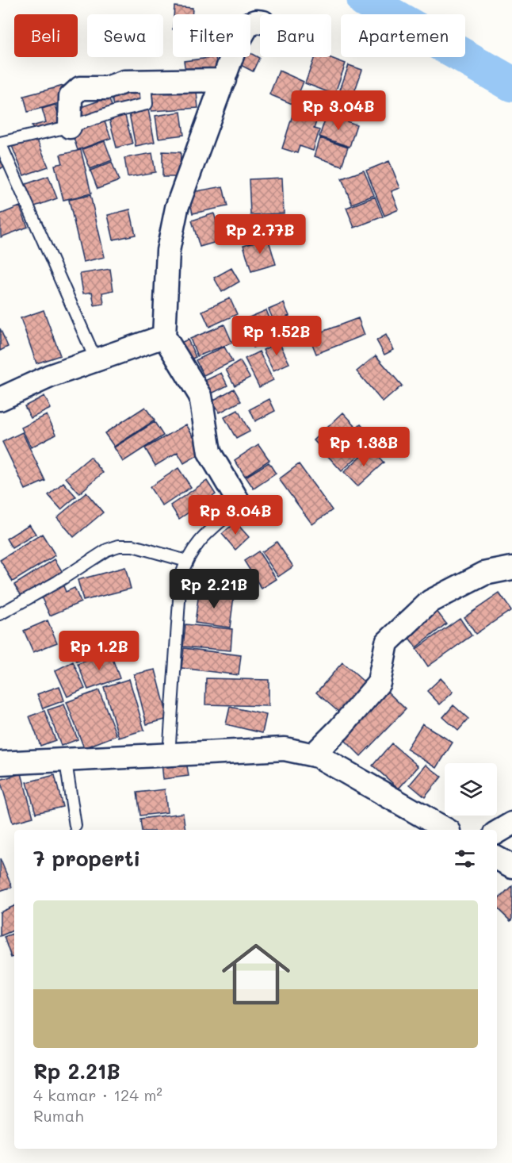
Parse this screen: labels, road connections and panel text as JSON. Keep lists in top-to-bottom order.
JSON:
{
  "page": {
    "chip": [
      "Beli",
      "Sewa",
      "Filter",
      "Baru",
      "Apartemen"
    ],
    "price": [
      "Rp 3.04B",
      "Rp 2.77B",
      "Rp 1.52B",
      "Rp 1.38B",
      "Rp 3.04B",
      "Rp 2.21B",
      "Rp 1.2B"
    ],
    "heading": "7 properti",
    "list": [
      {
        "name": "Rp 2.21B",
        "note": "4 kamar · 124 m² · Rumah"
      }
    ]
  }
}
